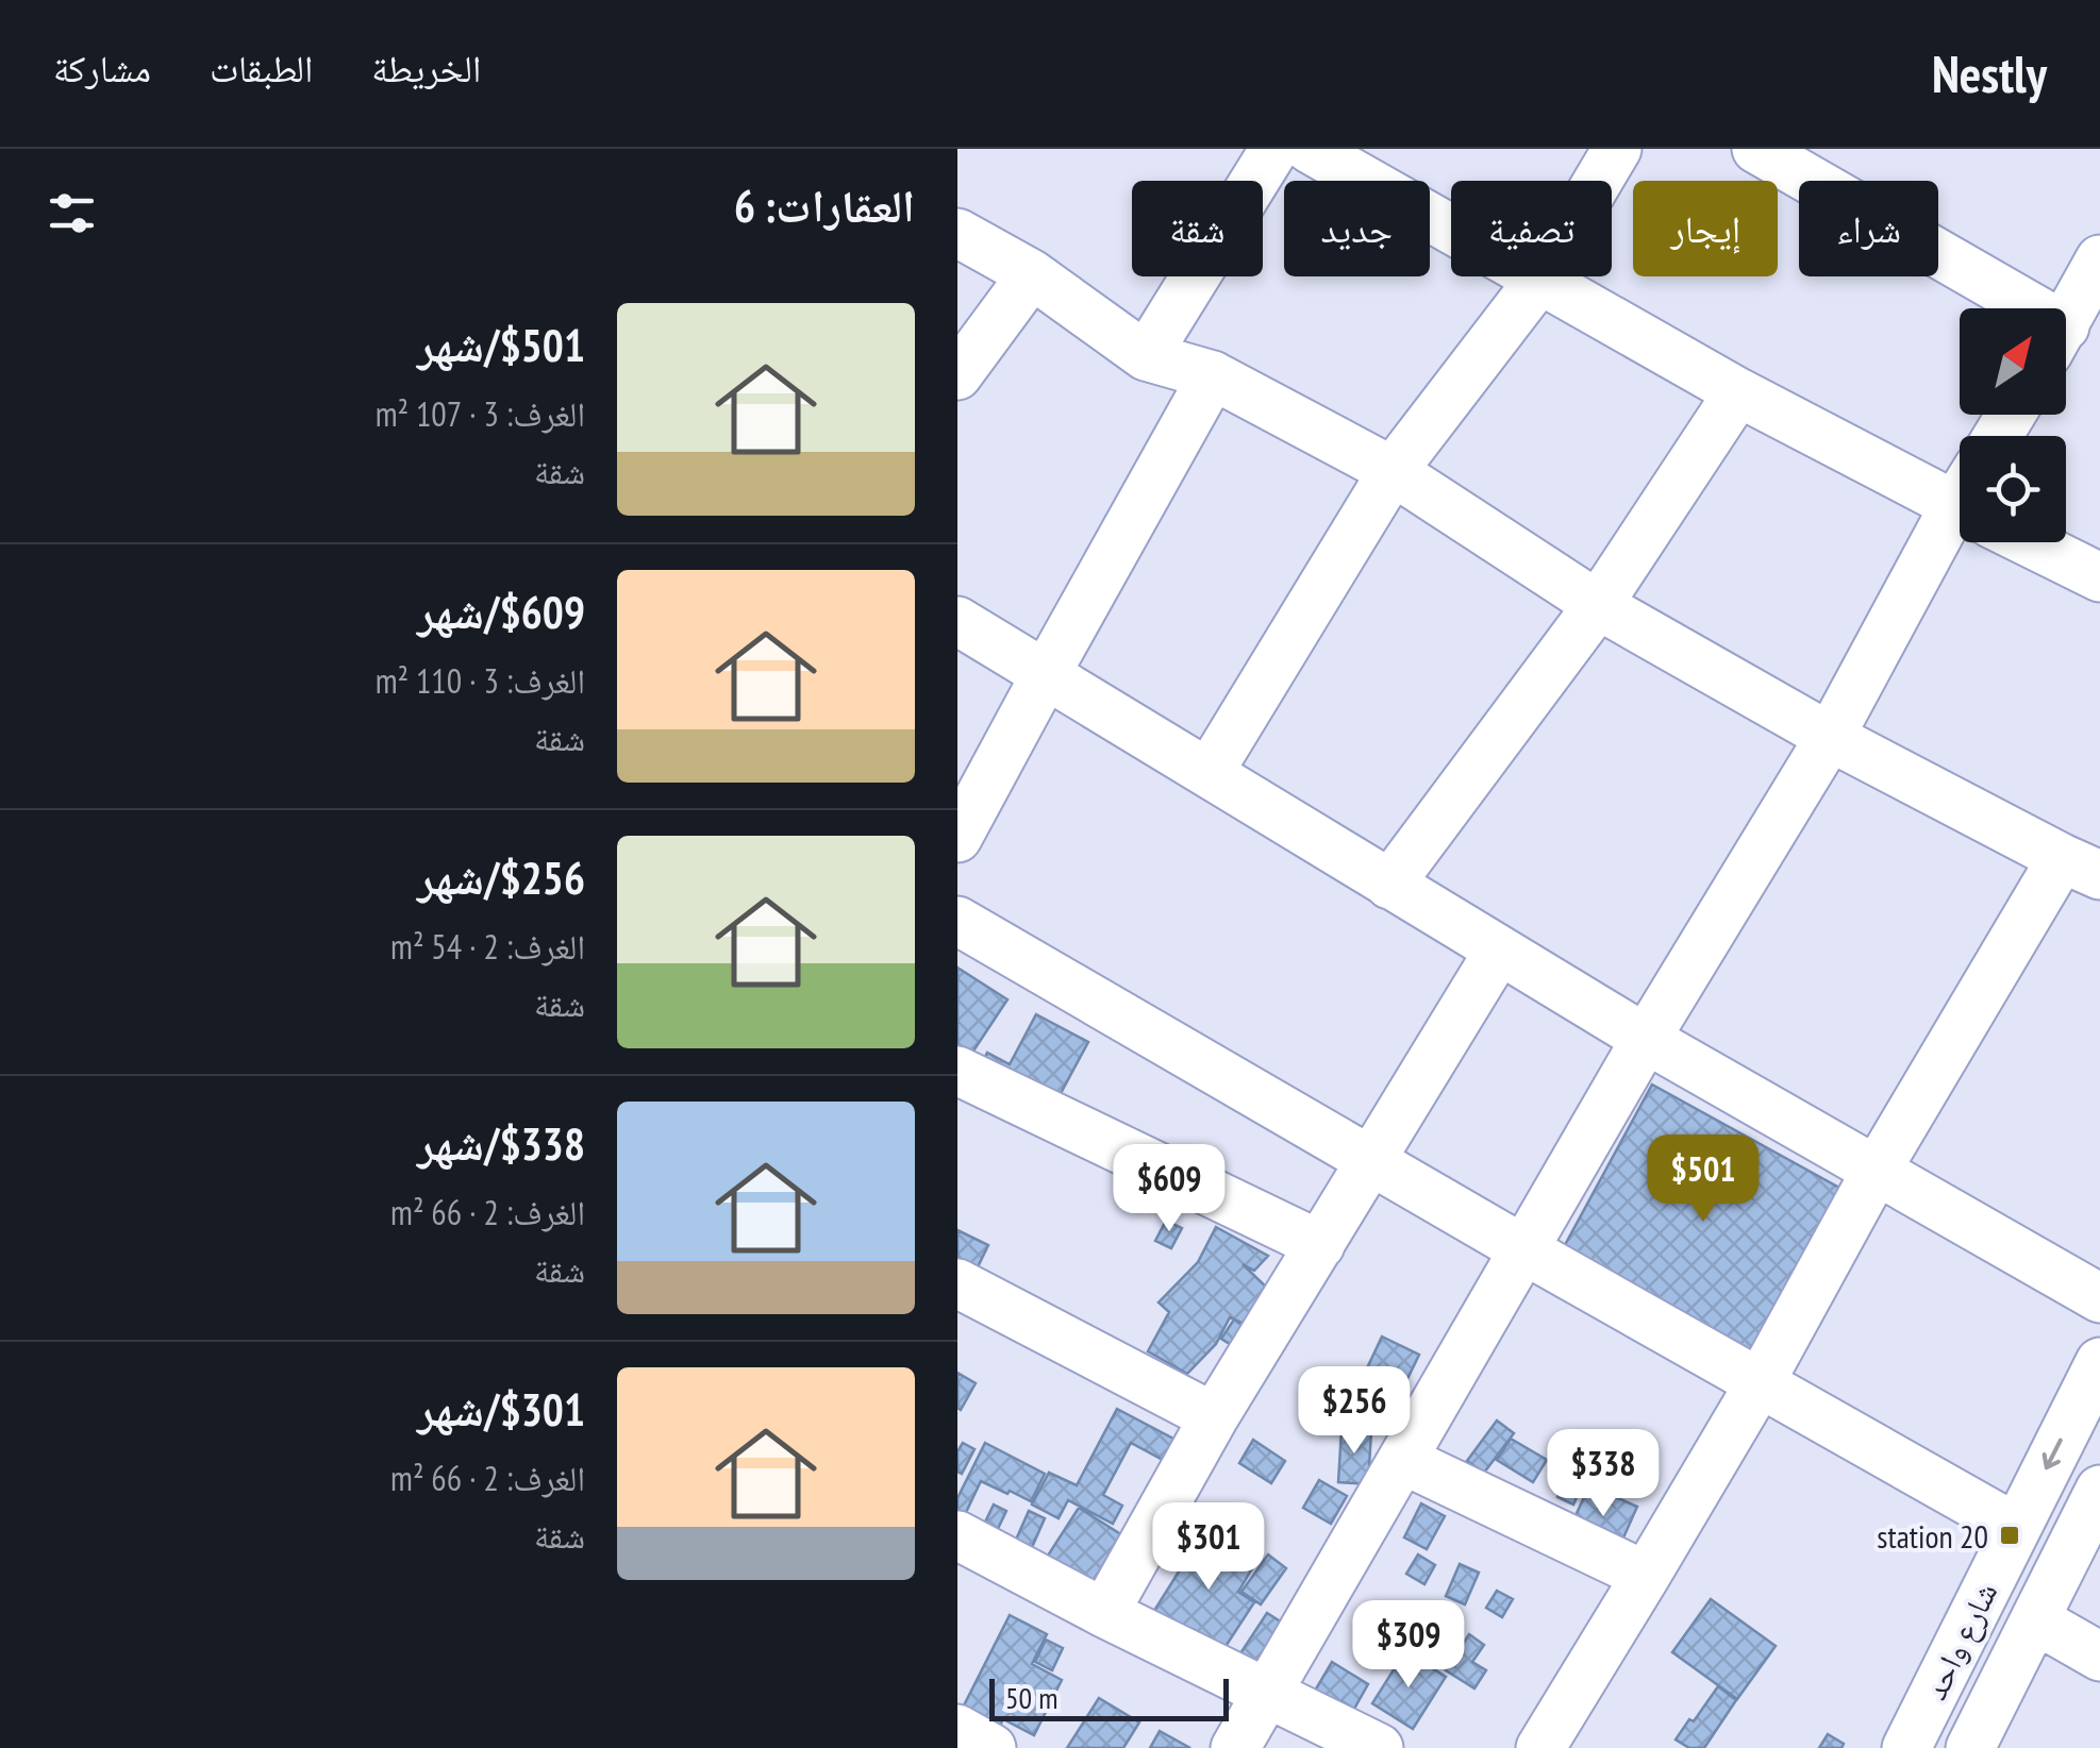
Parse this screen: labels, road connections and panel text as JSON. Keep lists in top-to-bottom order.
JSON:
{
  "streets": {
    "street": ["شارع واحد"]
  },
  "places": {
    "transit": ["station 20"]
  },
  "scale_bar": "50 m",
  "north": "top right",
  "page": {
    "header": "Nestly",
    "nav": ["الخريطة", "الطبقات", "مشاركة"],
    "heading": "العقارات: 6",
    "chip": [
      "شراء",
      "إيجار",
      "تصفية",
      "جديد",
      "شقة"
    ],
    "list": [
      {
        "name": "$501/شهر",
        "note": "الغرف: 3 · 107 m² · شقة"
      },
      {
        "name": "$609/شهر",
        "note": "الغرف: 3 · 110 m² · شقة"
      },
      {
        "name": "$256/شهر",
        "note": "الغرف: 2 · 54 m² · شقة"
      },
      {
        "name": "$338/شهر",
        "note": "الغرف: 2 · 66 m² · شقة"
      },
      {
        "name": "$301/شهر",
        "note": "الغرف: 2 · 66 m² · شقة"
      }
    ],
    "price": [
      "$501",
      "$609",
      "$256",
      "$338",
      "$301",
      "$309"
    ],
    "scale": "50 m"
  }
}
